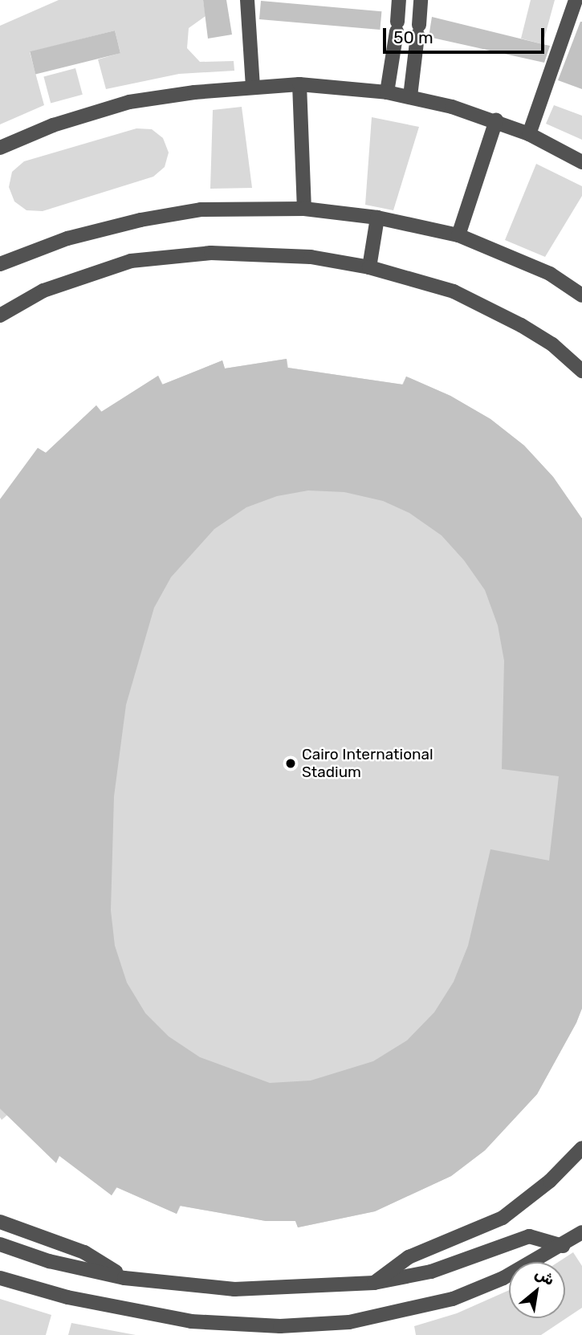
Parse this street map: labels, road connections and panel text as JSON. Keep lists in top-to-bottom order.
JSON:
{
  "places": ["Cairo International Stadium"],
  "scale_bar": "50 m",
  "north": "top right"
}
